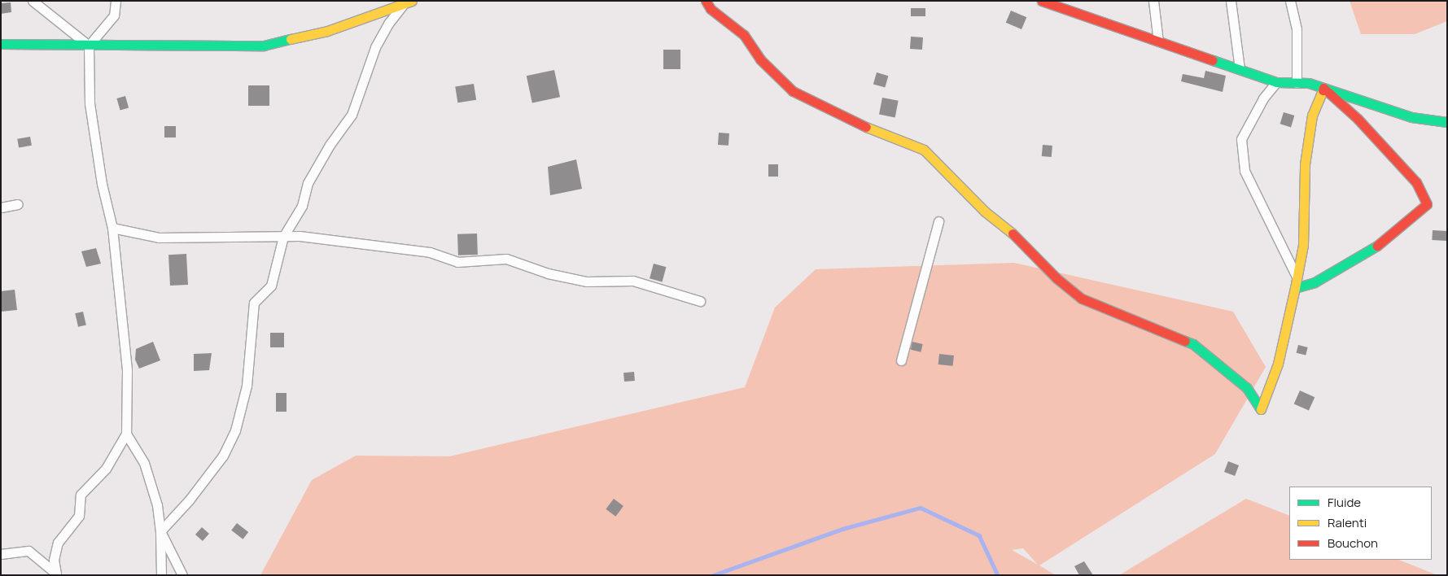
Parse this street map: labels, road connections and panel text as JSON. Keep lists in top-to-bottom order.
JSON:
{
  "legend": ["Fluide", "Ralenti", "Bouchon"]
}
